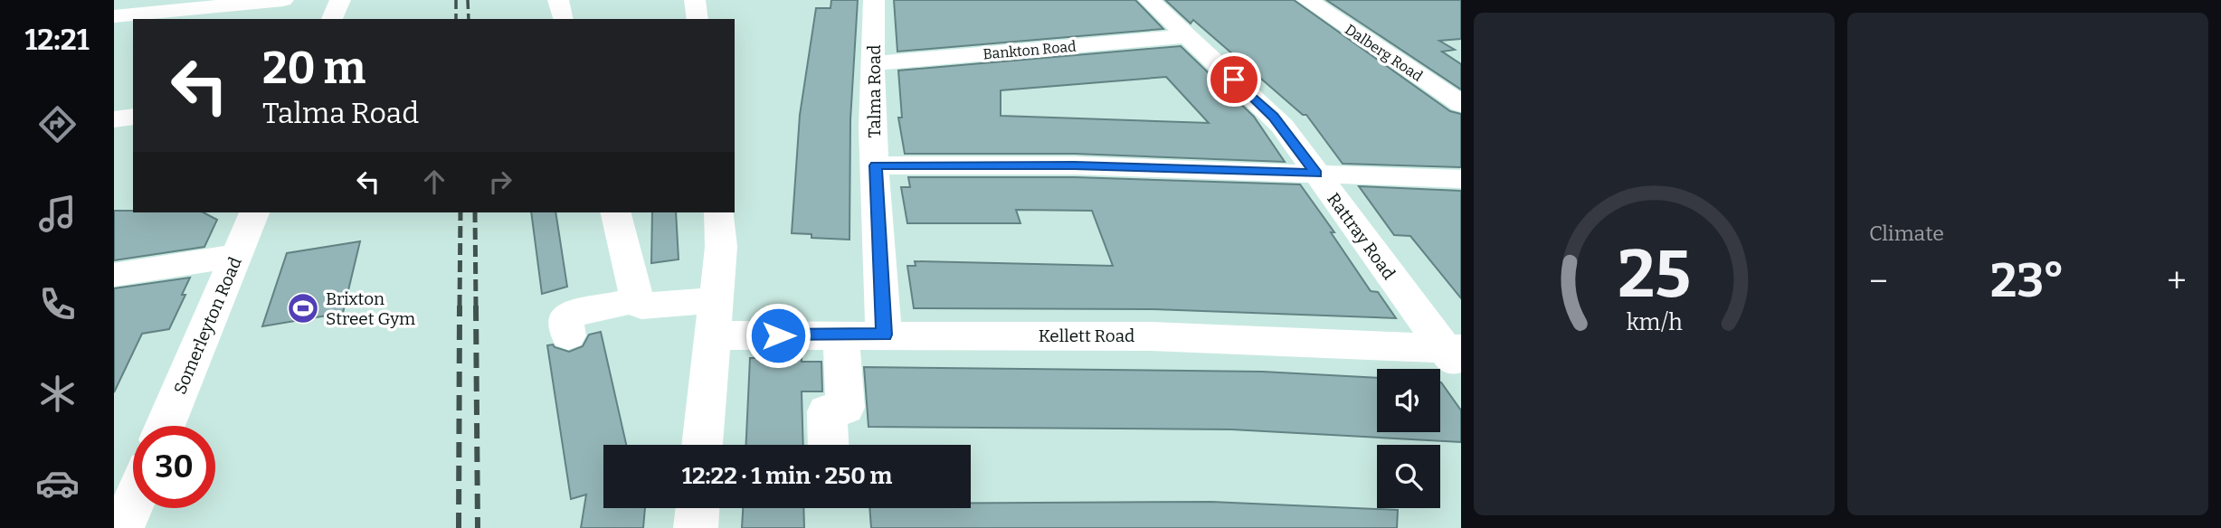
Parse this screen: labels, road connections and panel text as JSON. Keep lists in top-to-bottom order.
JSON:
{
  "streets": {
    "street": [
      "Bankton Road",
      "Dalberg Road",
      "Talma Road",
      "Rattray Road",
      "Somerleyton Road",
      "Kellett Road"
    ]
  },
  "crossings": [
    ["Bankton Road", "Talma Road"],
    ["Bankton Road", "Rattray Road"],
    ["Talma Road", "Kellett Road"],
    ["Rattray Road", "Kellett Road"]
  ],
  "places": {
    "sports": ["Brixton Street Gym"]
  },
  "page": {
    "tabs": "12:21",
    "tile": "Climate",
    "turn": ["20 m", "Talma Road"],
    "heat": ["−", "23°", "+"],
    "limit": "30",
    "trip": "12:22 · 1 min · 250 m",
    "gauge": ["25", "km/h"]
  }
}
